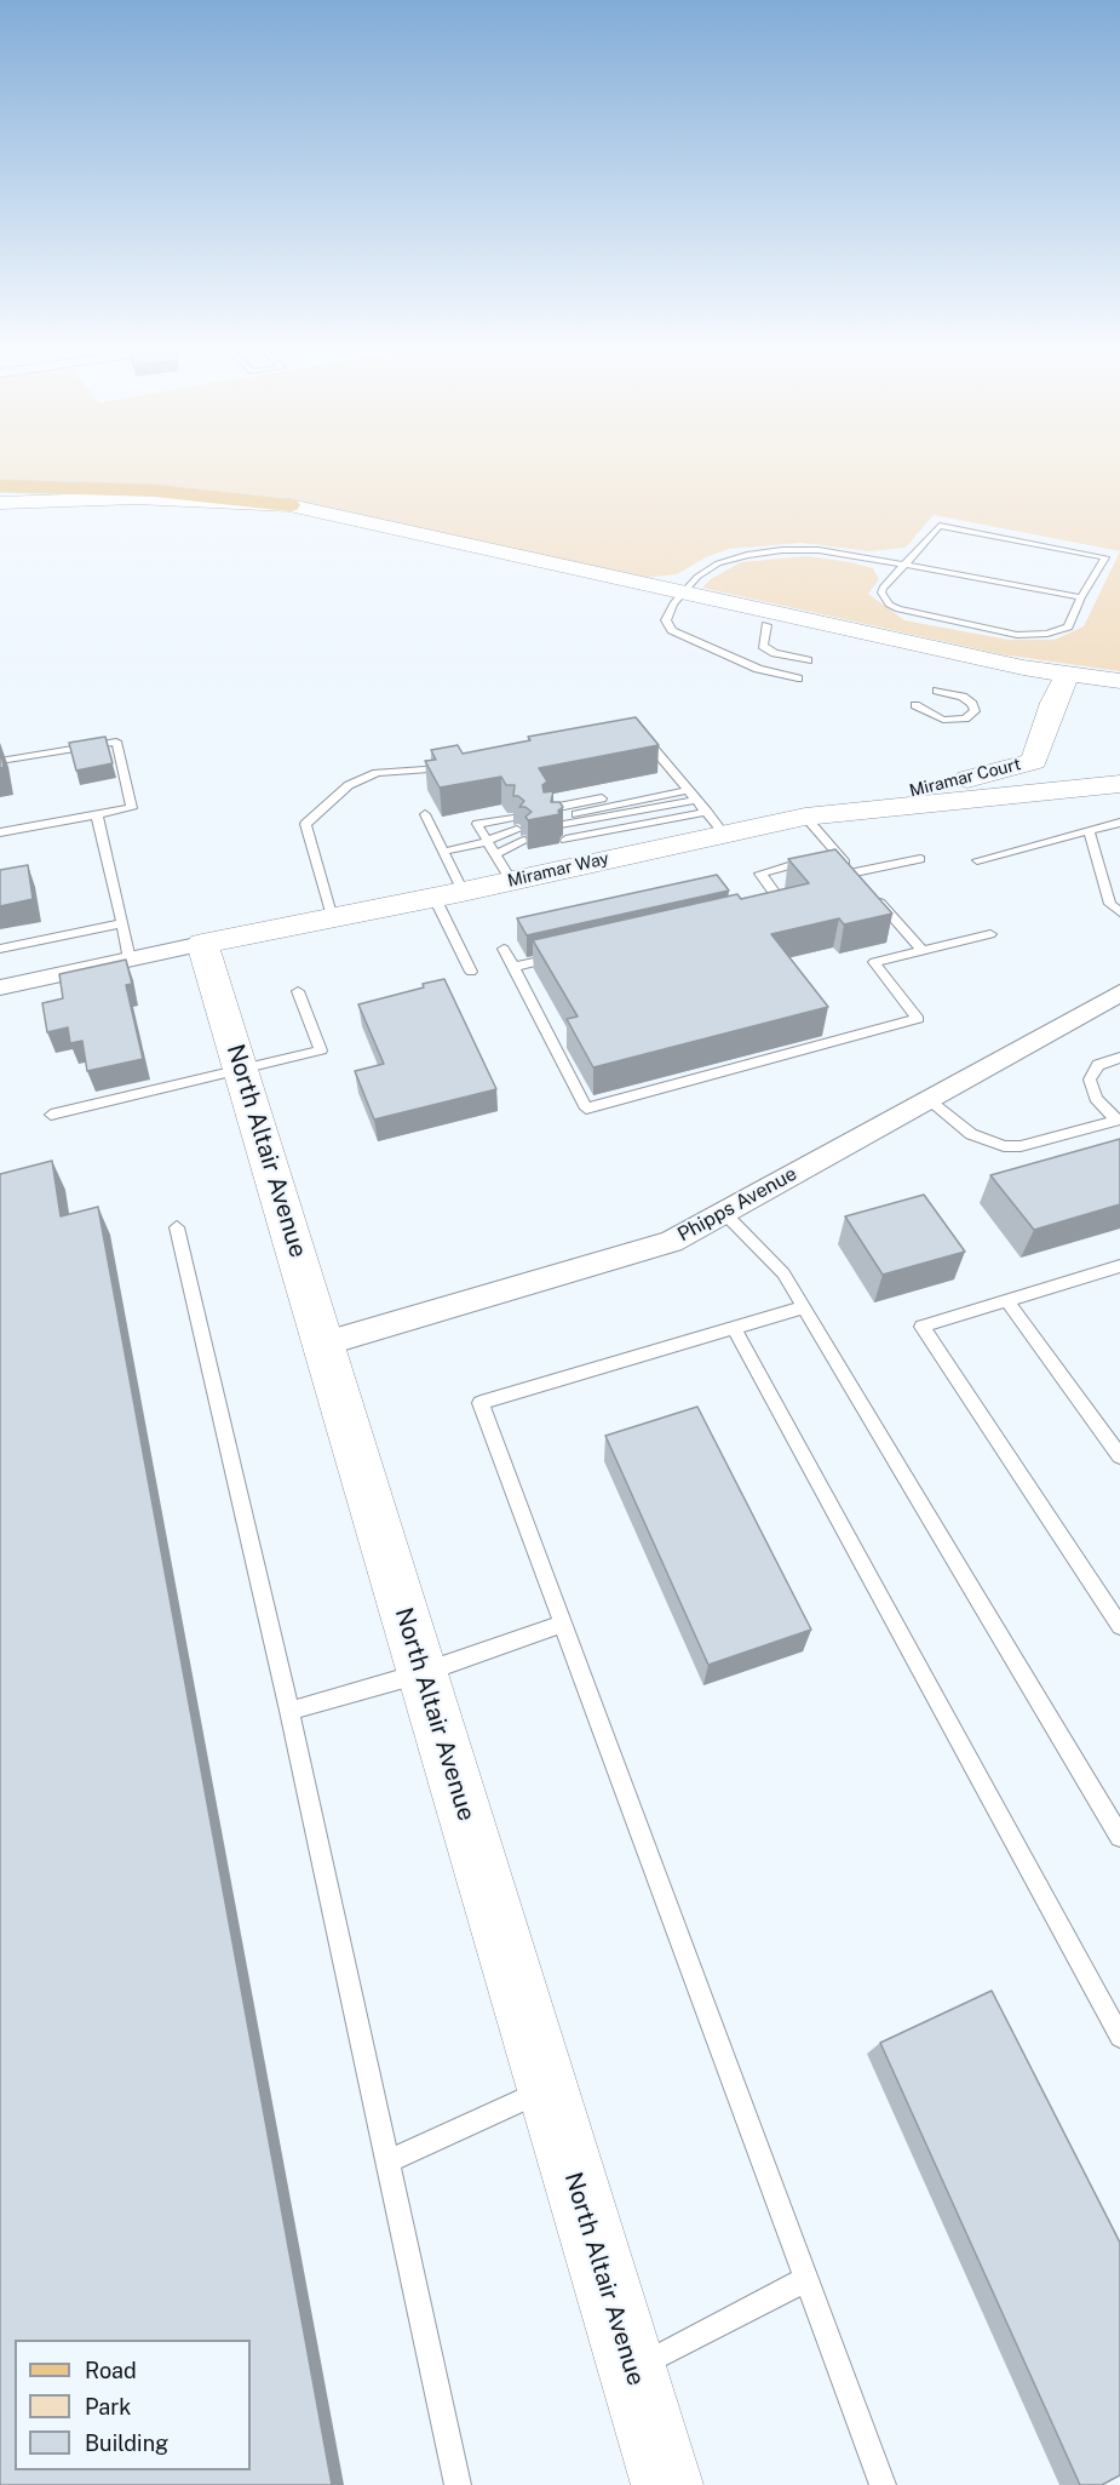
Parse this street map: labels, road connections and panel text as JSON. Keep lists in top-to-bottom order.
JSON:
{
  "streets": {
    "main road": ["Miramar Court", "Miramar Way", "North Altair Avenue"],
    "street": ["Phipps Avenue"]
  },
  "crossings": [
    ["Miramar Court", "Miramar Way"],
    ["Miramar Way", "North Altair Avenue"],
    ["North Altair Avenue", "Phipps Avenue"]
  ],
  "legend": ["Road", "Park", "Building"]
}
